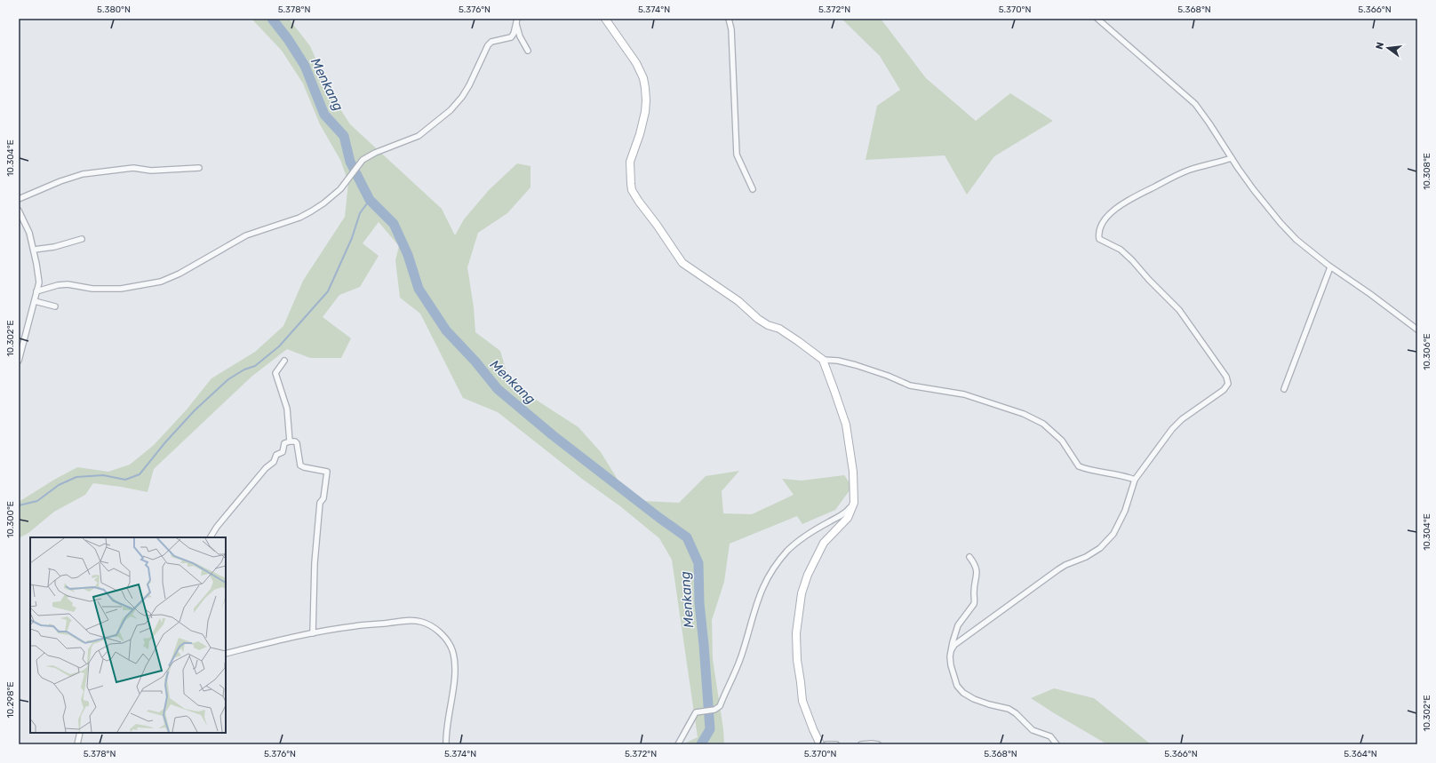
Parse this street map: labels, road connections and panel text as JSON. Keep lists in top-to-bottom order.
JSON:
{
  "water": ["Menkang"],
  "north": "left",
  "coordinates": [
    "5.380°N",
    "5.378°N",
    "5.376°N",
    "5.374°N",
    "5.372°N",
    "5.370°N",
    "5.368°N",
    "5.366°N",
    "10.304°E",
    "10.308°E",
    "10.302°E",
    "10.306°E",
    "10.300°E",
    "10.298°E",
    "5.364°N"
  ]
}
